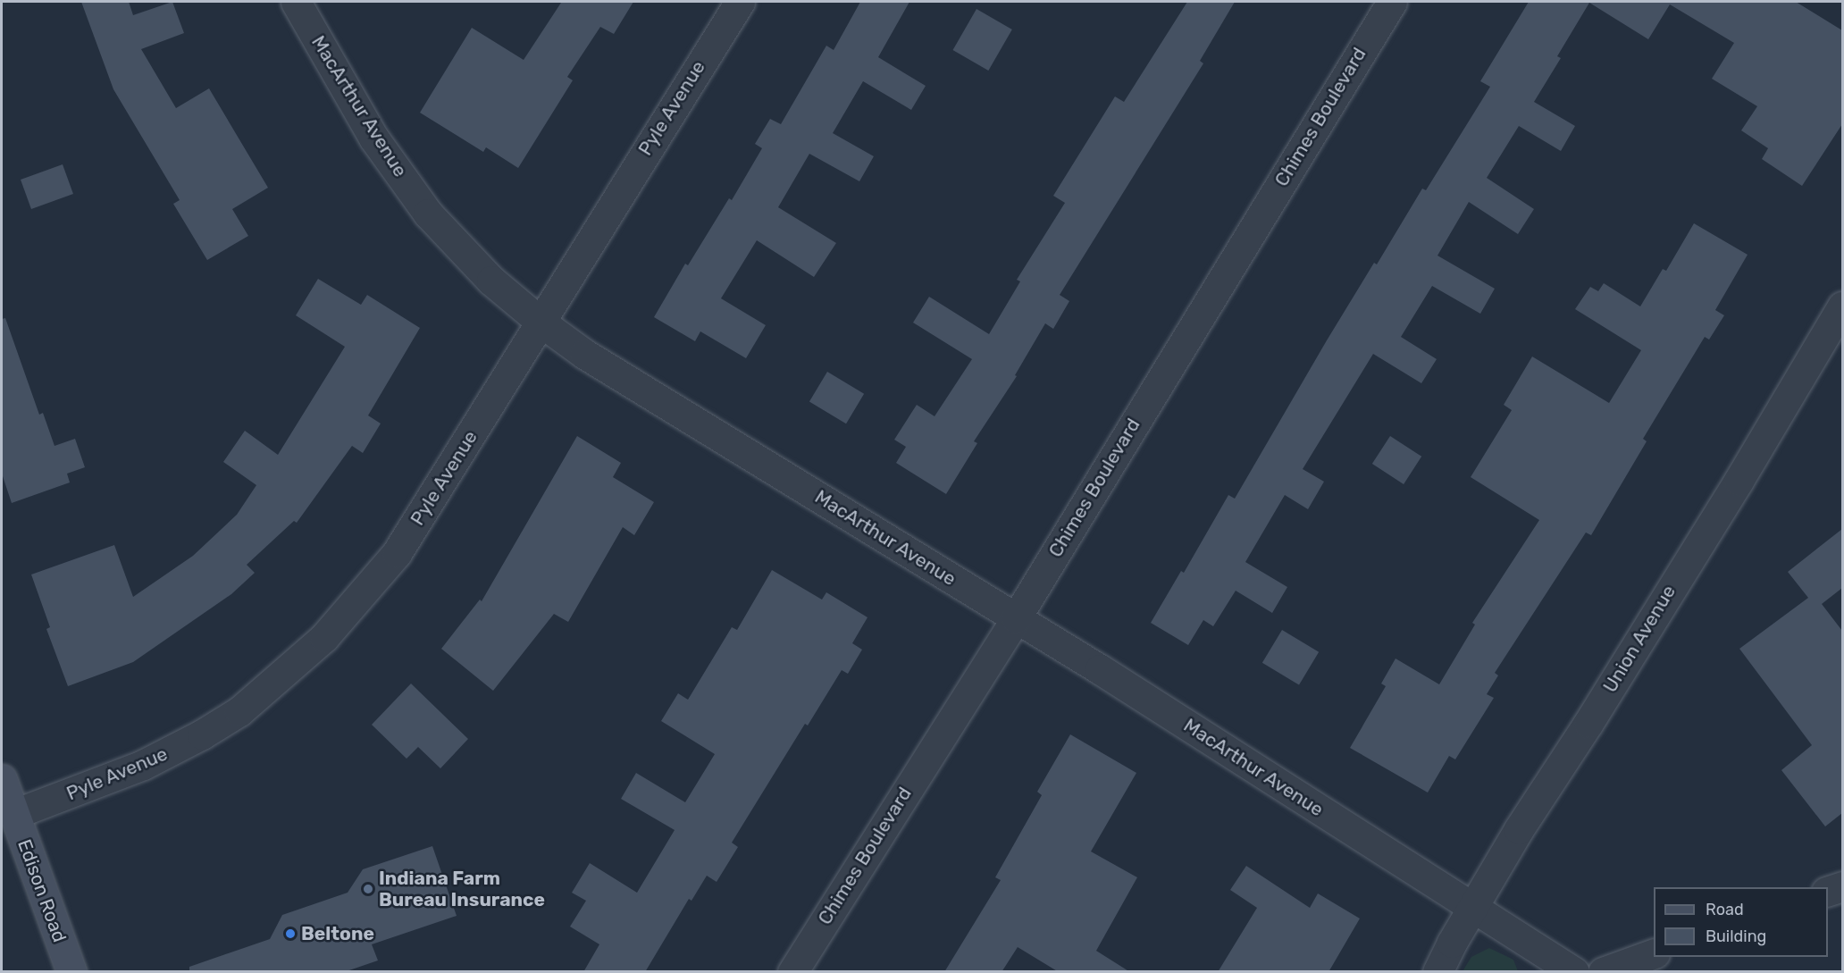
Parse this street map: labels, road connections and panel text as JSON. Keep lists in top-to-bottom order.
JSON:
{
  "streets": {
    "main road": ["Edison Road"],
    "street": [
      "MacArthur Avenue",
      "Pyle Avenue",
      "Chimes Boulevard",
      "Union Avenue"
    ]
  },
  "crossings": [
    ["MacArthur Avenue", "Pyle Avenue"],
    ["MacArthur Avenue", "Chimes Boulevard"],
    ["MacArthur Avenue", "Union Avenue"],
    ["Pyle Avenue", "Edison Road"]
  ],
  "places": ["Indiana Farm Bureau Insurance", "Beltone"],
  "legend": ["Road", "Building"]
}
